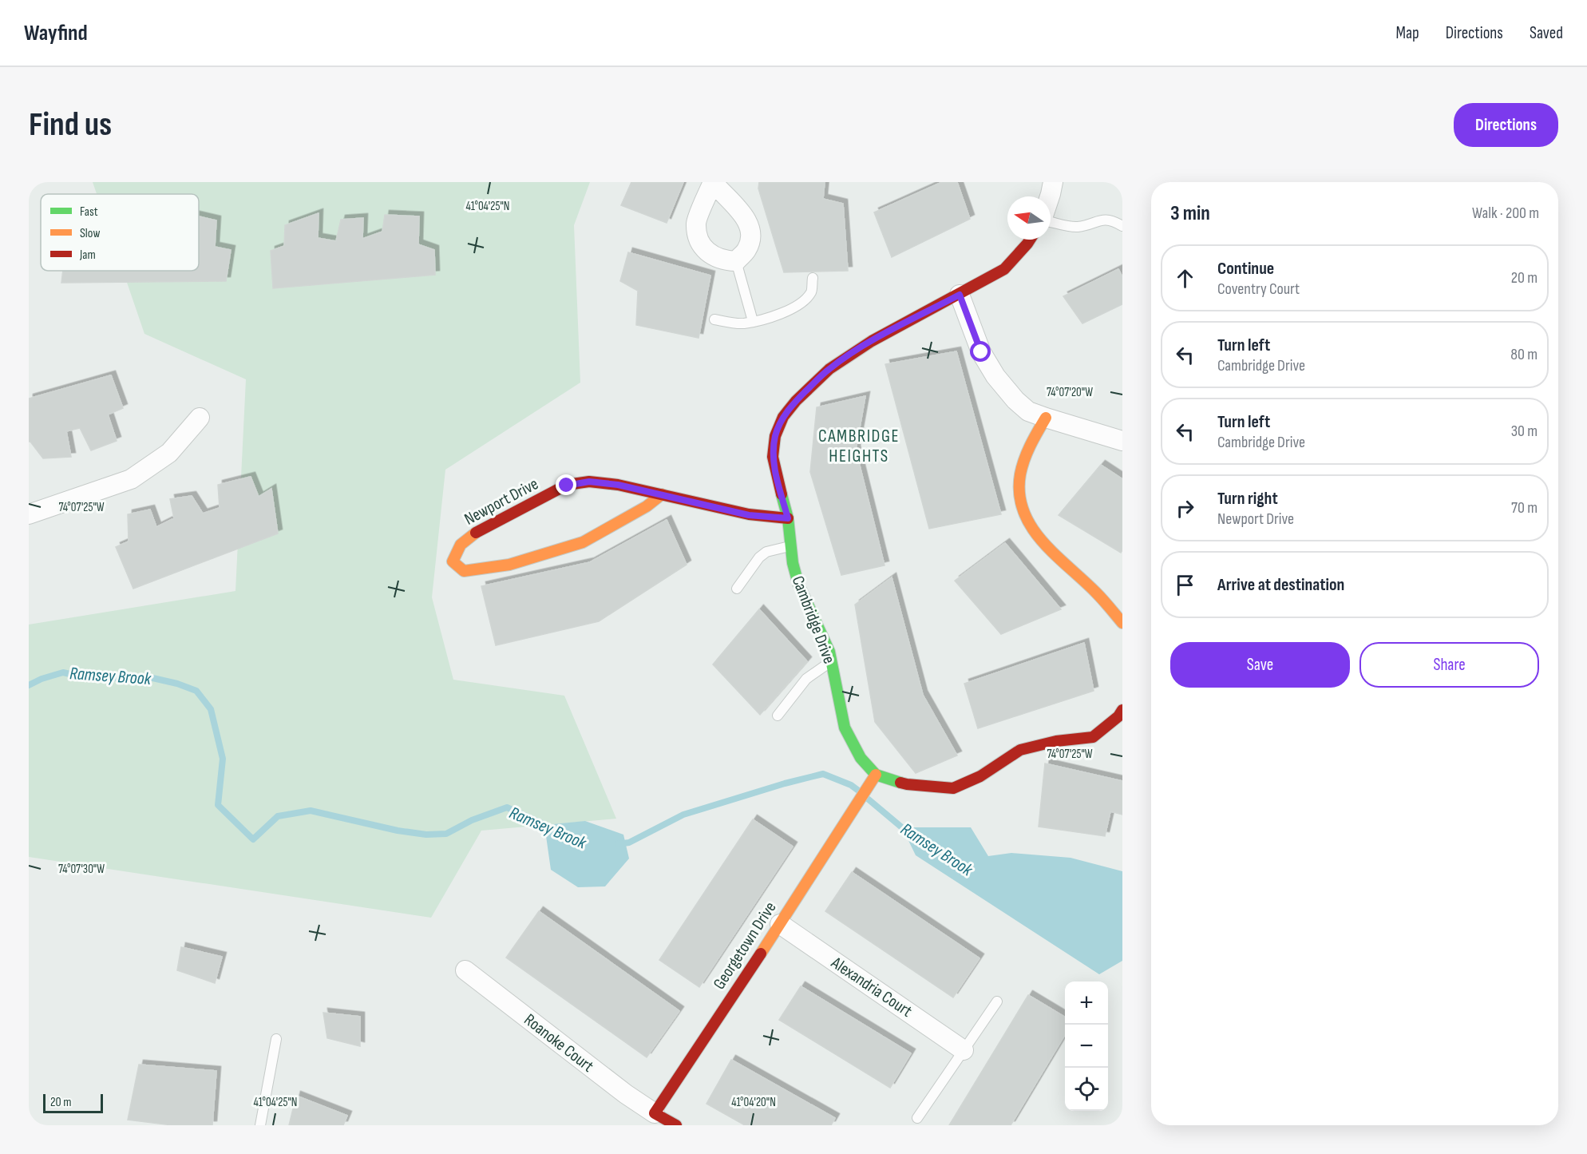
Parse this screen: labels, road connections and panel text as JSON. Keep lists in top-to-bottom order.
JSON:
{
  "streets": {
    "street": [
      "Newport Drive",
      "Cambridge Drive",
      "Georgetown Drive",
      "Alexandria Court",
      "Roanoke Court"
    ]
  },
  "crossings": [
    ["Newport Drive", "Cambridge Drive"],
    ["Cambridge Drive", "Georgetown Drive"],
    ["Georgetown Drive", "Alexandria Court"],
    ["Georgetown Drive", "Roanoke Court"]
  ],
  "districts": ["CAMBRIDGE HEIGHTS"],
  "water": ["Ramsey Brook"],
  "legend": ["Fast", "Slow", "Jam"],
  "scale_bar": "20 m",
  "north": "left",
  "page": {
    "header": "Wayfind",
    "nav": ["Map", "Directions", "Saved"],
    "buttons": [
      "Directions",
      ["Save", "Share"]
    ],
    "title": "Find us",
    "heading": ["3 min", "Walk · 200 m"],
    "list": [
      ["Continue", "Coventry Court", "20 m"],
      ["Turn left", "Cambridge Drive", "80 m"],
      ["Turn left", "Cambridge Drive", "30 m"],
      ["Turn right", "Newport Drive", "70 m"],
      "Arrive at destination"
    ],
    "map_buttons": ["+", "−"],
    "scale": "20 m"
  },
  "coordinates": [
    "41°04'25\"N",
    "74°07'20\"W",
    "74°07'25\"W",
    "74°07'30\"W",
    "41°04'20\"N"
  ]
}
